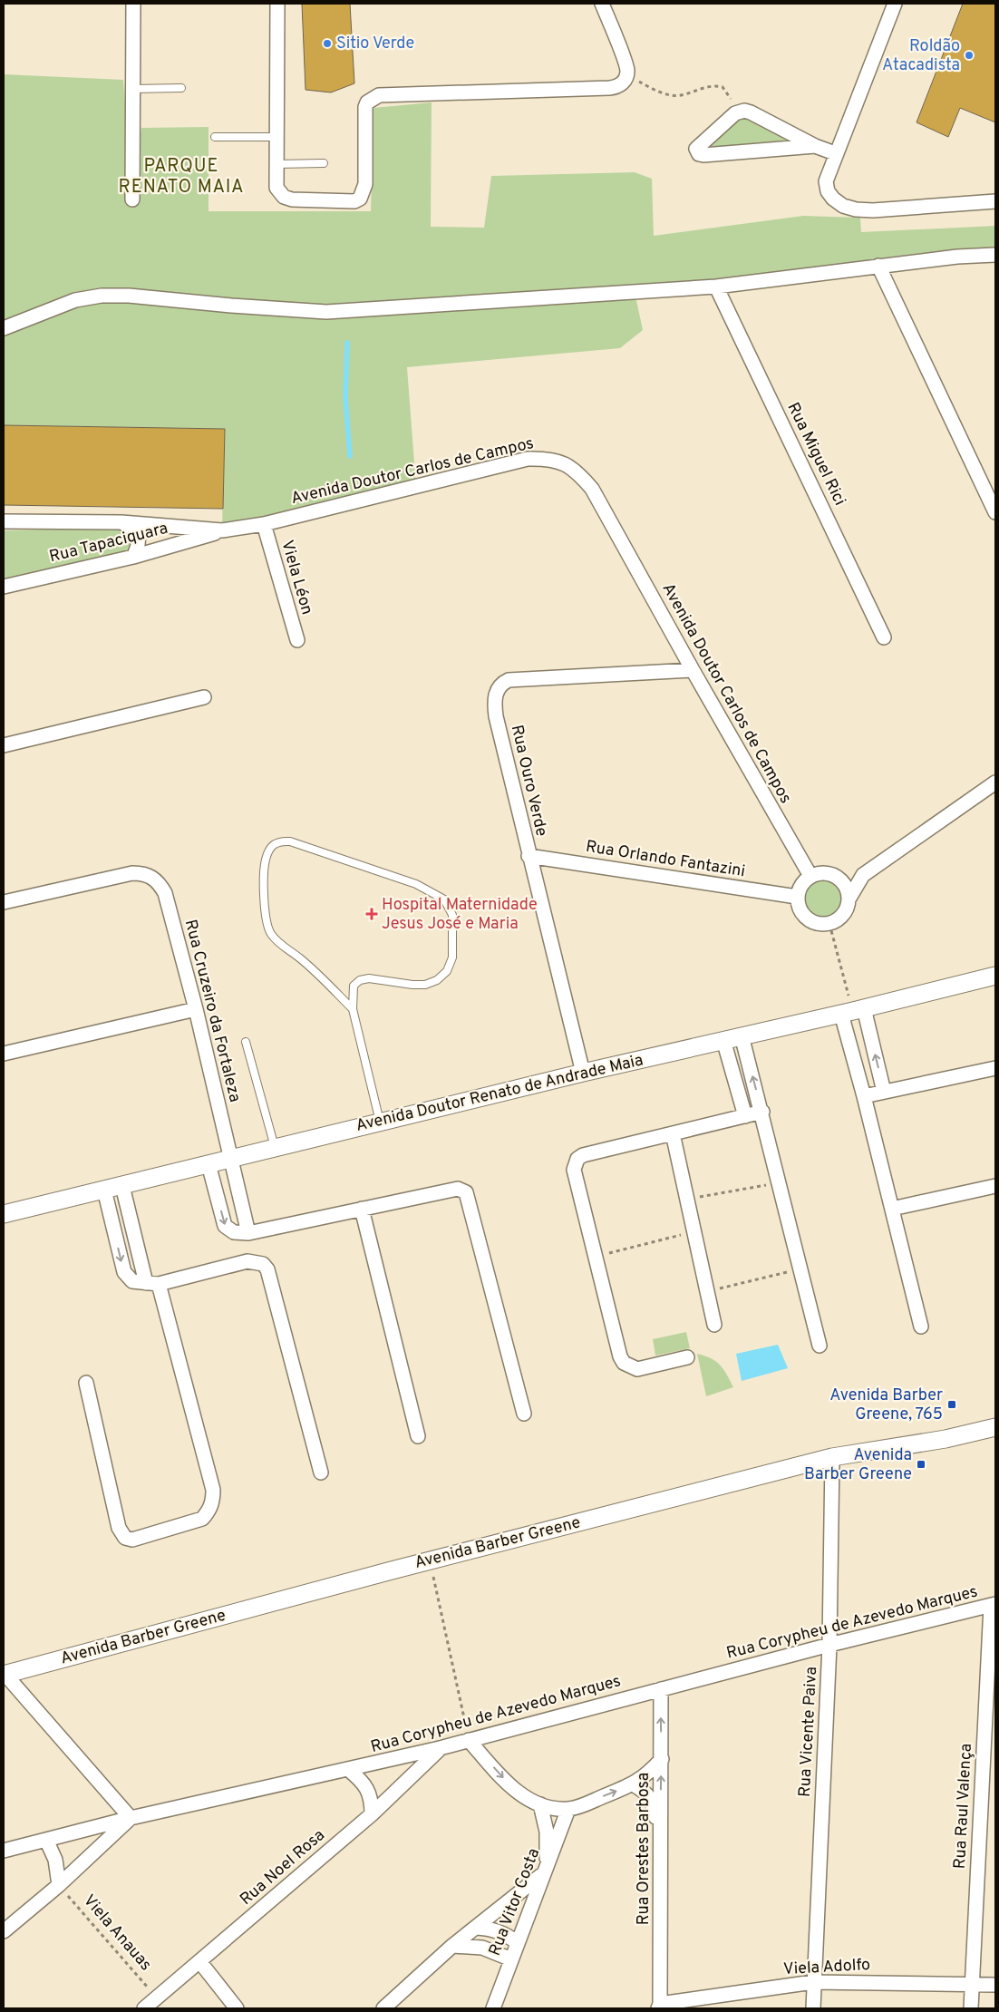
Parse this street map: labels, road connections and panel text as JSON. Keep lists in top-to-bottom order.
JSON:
{
  "streets": {
    "street": [
      "Rua Miguel Rici",
      "Avenida Doutor Carlos de Campos",
      "Rua Tapaciquara",
      "Viela Léon",
      "Rua Ouro Verde",
      "Rua Orlando Fantazini",
      "Rua Cruzeiro da Fortaleza",
      "Avenida Doutor Renato de Andrade Maia",
      "Avenida Barber Greene",
      "Rua Corypheu de Azevedo Marques",
      "Rua Vicente Paiva",
      "Rua Raul Valença",
      "Rua Orestes Barbosa",
      "Rua Noel Rosa",
      "Rua Vitor Costa",
      "Viela Adolfo"
    ],
    "path": ["Viela Anauas"]
  },
  "crossings": [
    ["Avenida Doutor Carlos de Campos", "Rua Tapaciquara"],
    ["Avenida Doutor Carlos de Campos", "Viela Léon"],
    ["Avenida Doutor Carlos de Campos", "Rua Ouro Verde"],
    ["Avenida Doutor Carlos de Campos", "Rua Orlando Fantazini"],
    ["Rua Ouro Verde", "Rua Orlando Fantazini"],
    ["Rua Ouro Verde", "Avenida Doutor Renato de Andrade Maia"],
    ["Rua Cruzeiro da Fortaleza", "Avenida Doutor Renato de Andrade Maia"],
    ["Avenida Barber Greene", "Rua Vicente Paiva"],
    ["Rua Corypheu de Azevedo Marques", "Rua Vicente Paiva"],
    ["Rua Corypheu de Azevedo Marques", "Rua Raul Valença"],
    ["Rua Corypheu de Azevedo Marques", "Rua Orestes Barbosa"],
    ["Rua Corypheu de Azevedo Marques", "Rua Noel Rosa"],
    ["Rua Vicente Paiva", "Viela Adolfo"],
    ["Rua Raul Valença", "Viela Adolfo"],
    ["Rua Orestes Barbosa", "Viela Adolfo"],
    ["Rua Noel Rosa", "Viela Anauas"]
  ],
  "one_way": ["Rua Orestes Barbosa"],
  "districts": ["PARQUE RENATO MAIA"],
  "places": {
    "other": ["Sitio Verde", "Roldão Atacadista"],
    "health": ["Hospital Maternidade Jesus José e Maria"],
    "transit": ["Avenida Barber Greene, 765", "Avenida Barber Greene"]
  }
}
